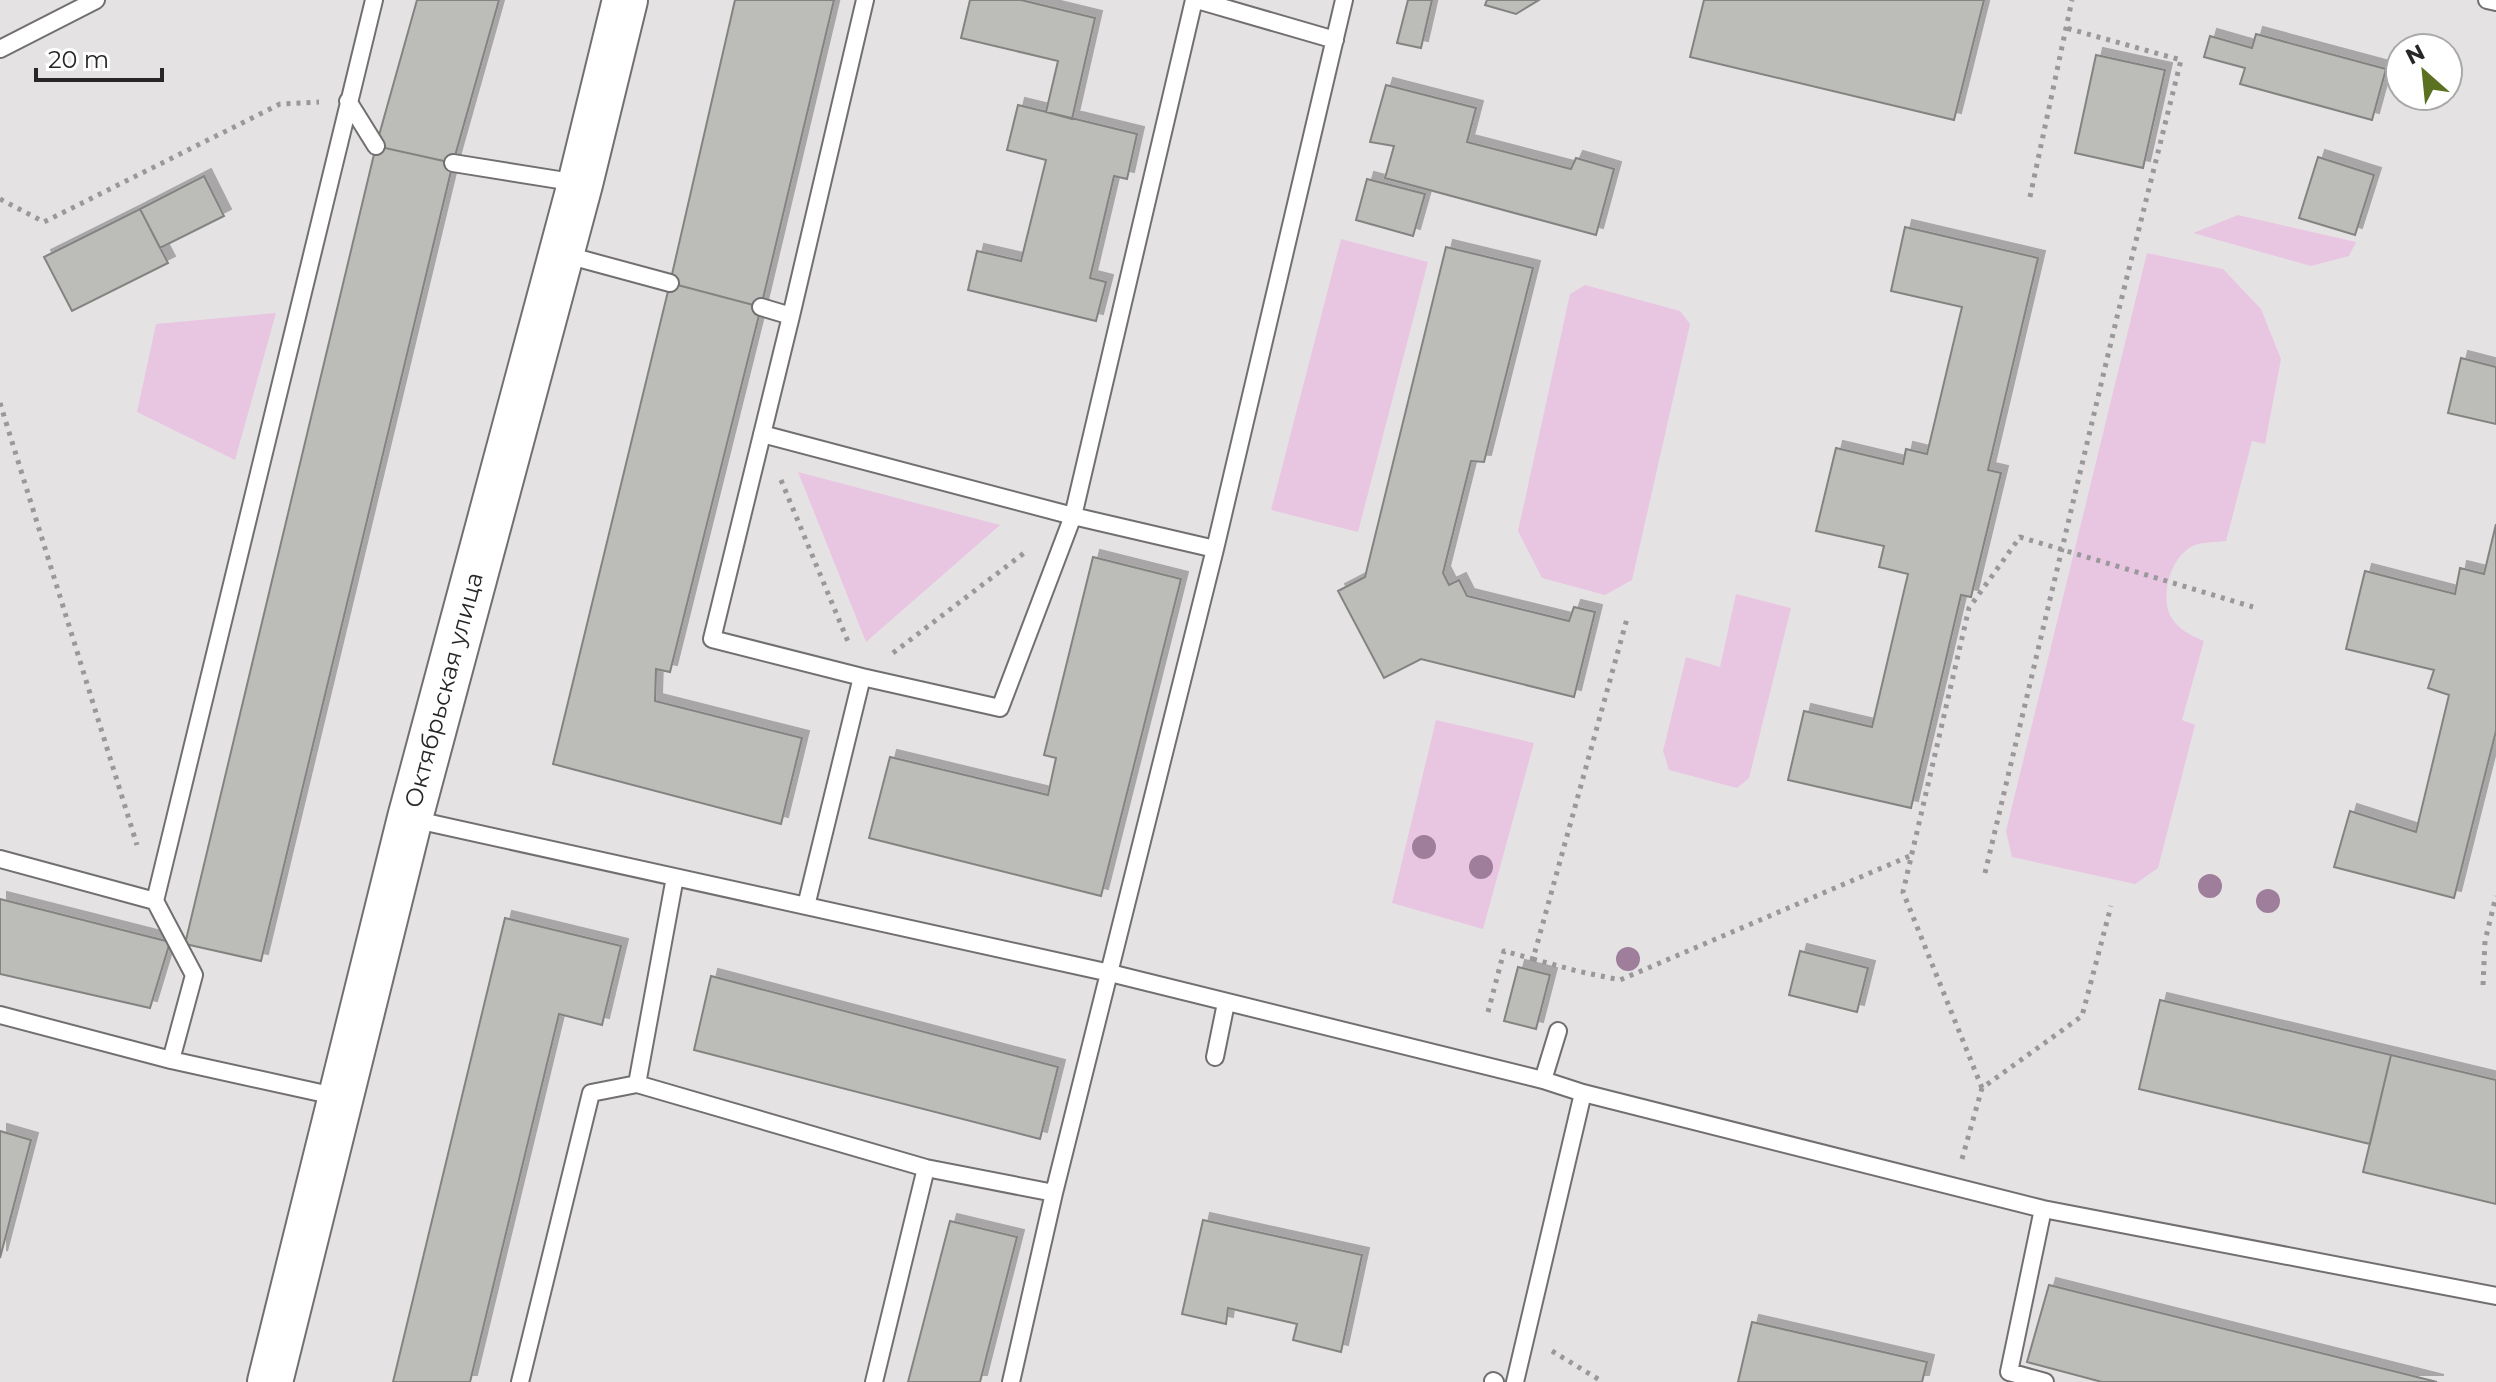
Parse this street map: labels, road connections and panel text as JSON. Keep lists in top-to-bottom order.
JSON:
{
  "streets": {
    "main road": ["Октябрьская улица"]
  },
  "scale_bar": "20 m",
  "north": "top left"
}
